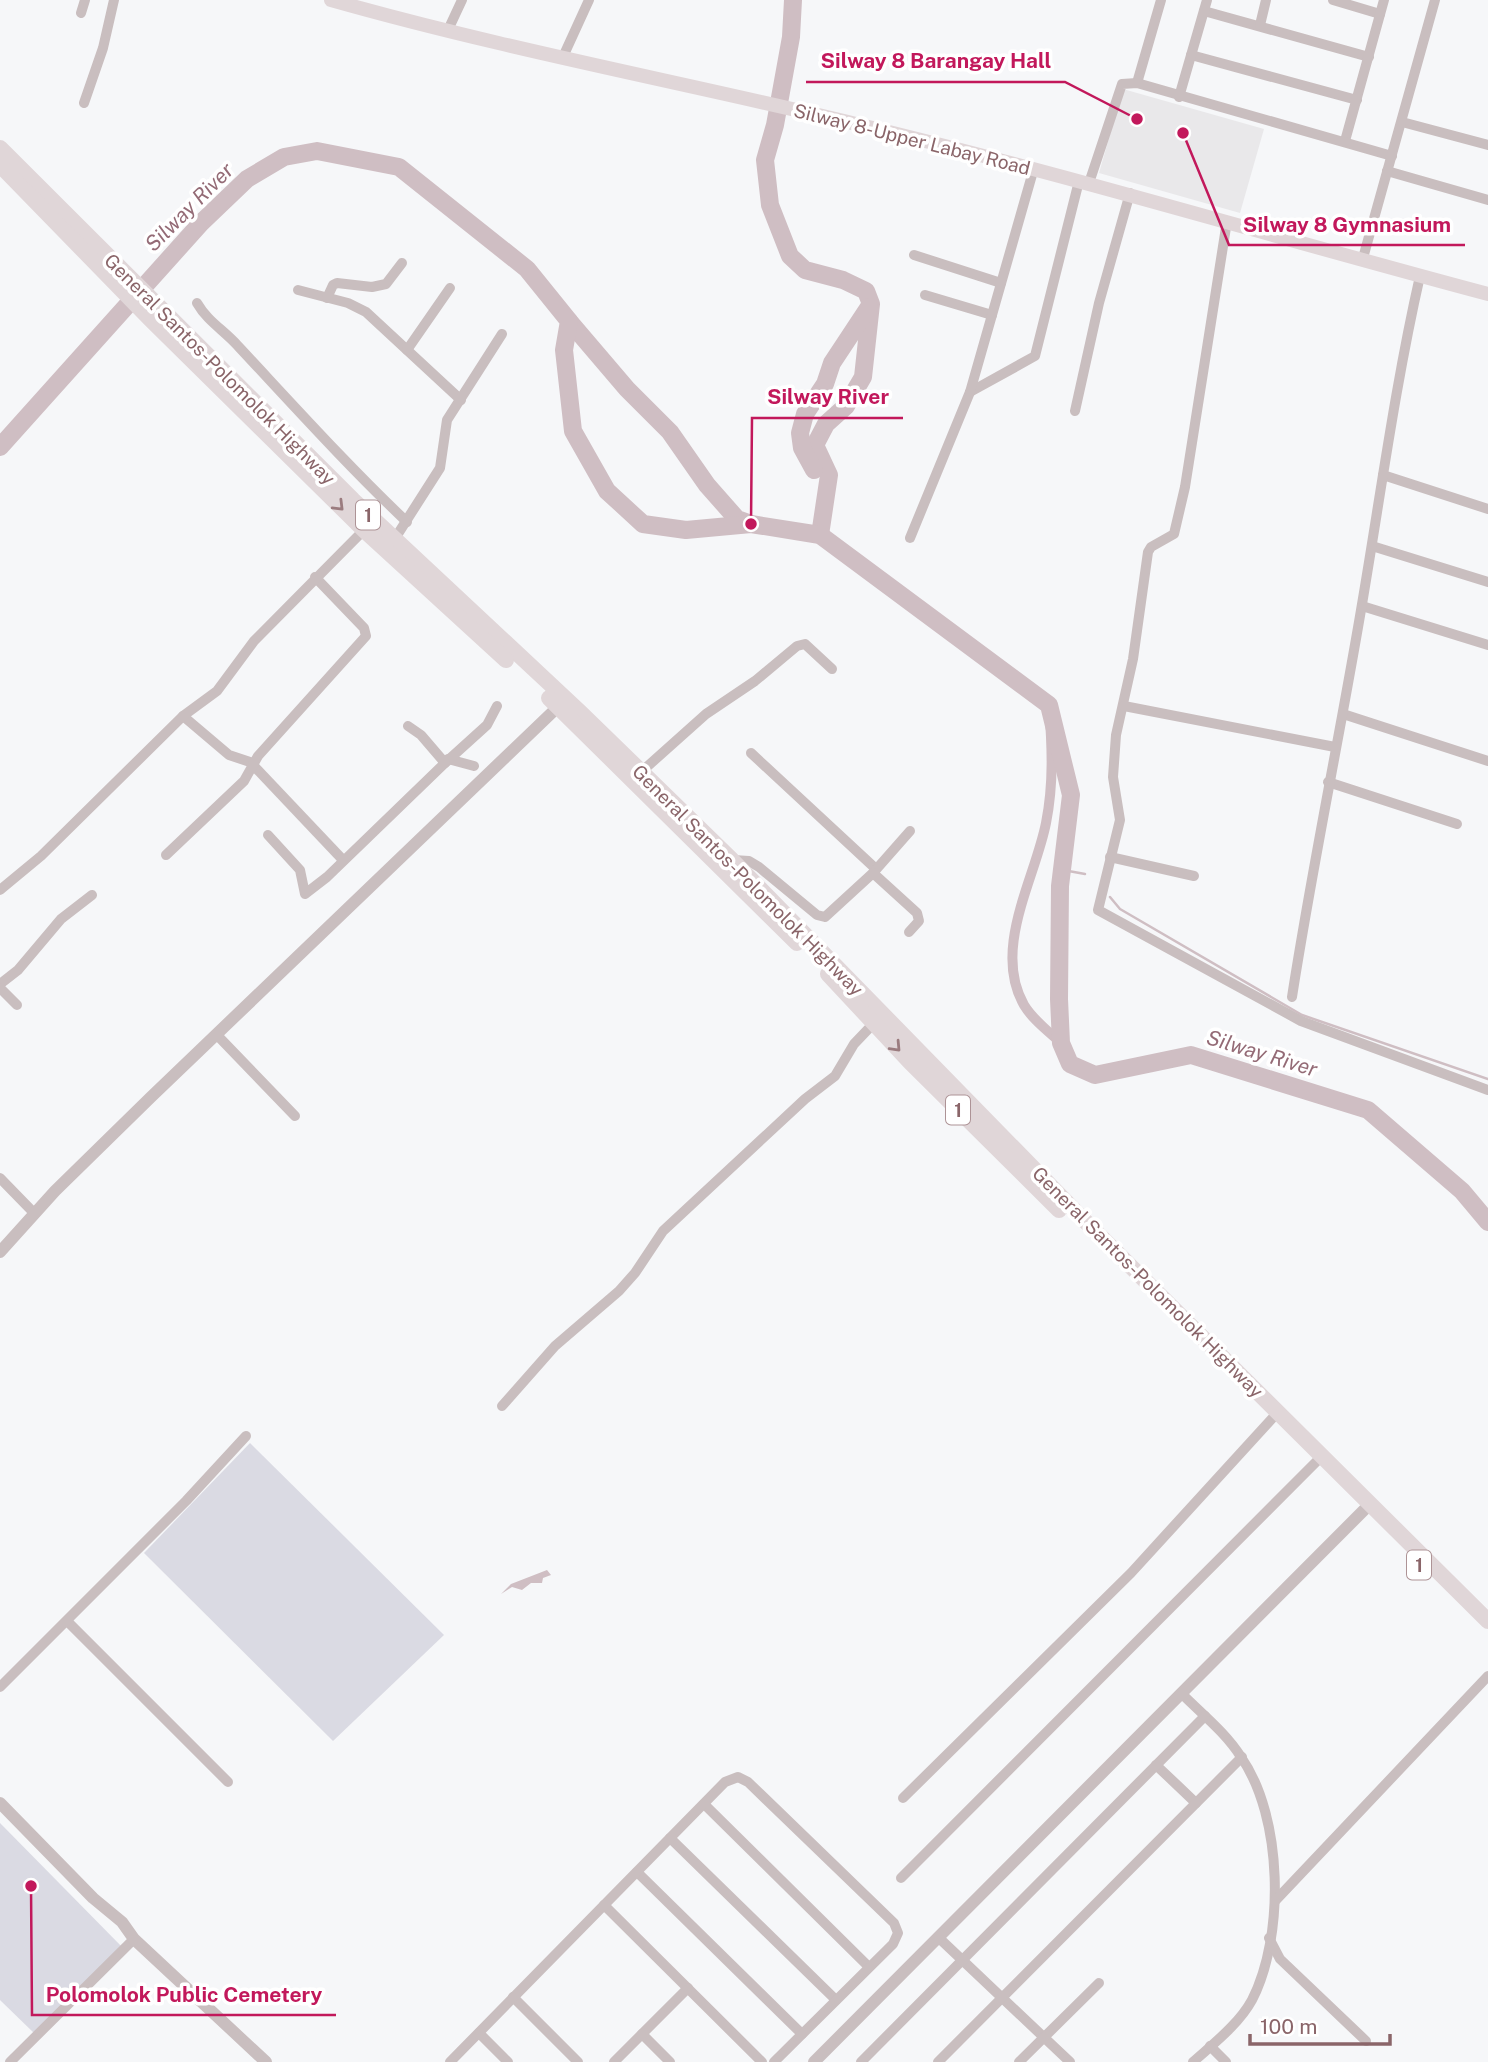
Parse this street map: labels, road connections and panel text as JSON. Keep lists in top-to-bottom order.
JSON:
{
  "streets": {
    "highway": ["General Santos-Polomolok Highway", "1"],
    "main road": ["Silway 8-Upper Labay Road"]
  },
  "crossings": [
    ["General Santos-Polomolok Highway", "1"]
  ],
  "water": ["Silway River"],
  "places": [
    "Silway 8 Barangay Hall",
    "Silway 8 Gymnasium",
    "Silway River",
    "Polomolok Public Cemetery"
  ],
  "scale_bar": "100 m"
}
